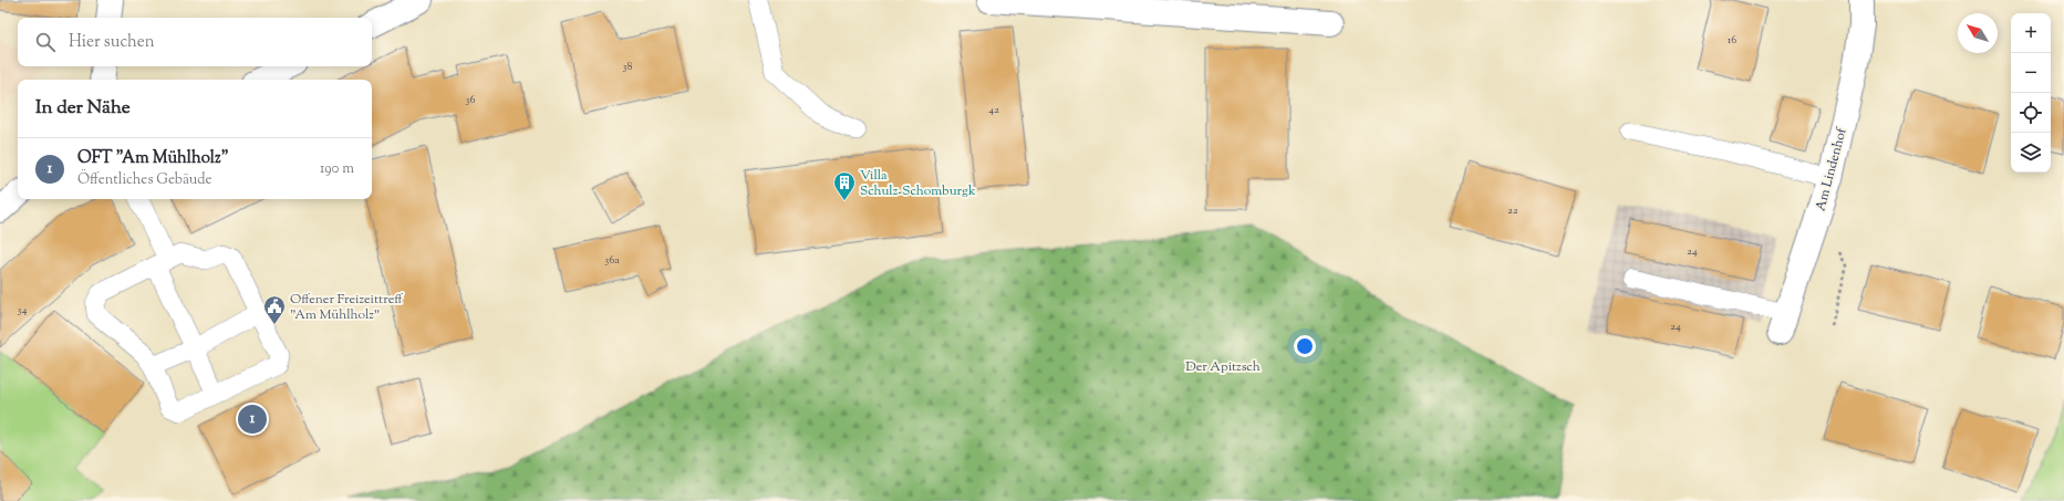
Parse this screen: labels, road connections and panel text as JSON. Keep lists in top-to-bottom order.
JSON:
{
  "streets": {
    "street": ["Am Lindenhof"]
  },
  "parks": ["Der Apitzsch"],
  "places": {
    "building": ["Villa Schulz-Schomburgk"],
    "public building": ["Offener Freizeittreff \"Am Mühlholz\""]
  },
  "house_numbers": [
    "16",
    "38",
    "36",
    "42",
    "22",
    "24",
    "36a",
    "34",
    "24"
  ],
  "north": "top left",
  "page": {
    "map_buttons": ["+", "−"],
    "search": "Hier suchen",
    "heading": "In der Nähe",
    "list": [
      {
        "mark": "1",
        "name": "OFT \"Am Mühlholz\"",
        "note": "Öffentliches Gebäude",
        "value": "190 m"
      }
    ],
    "pins": "1"
  }
}
